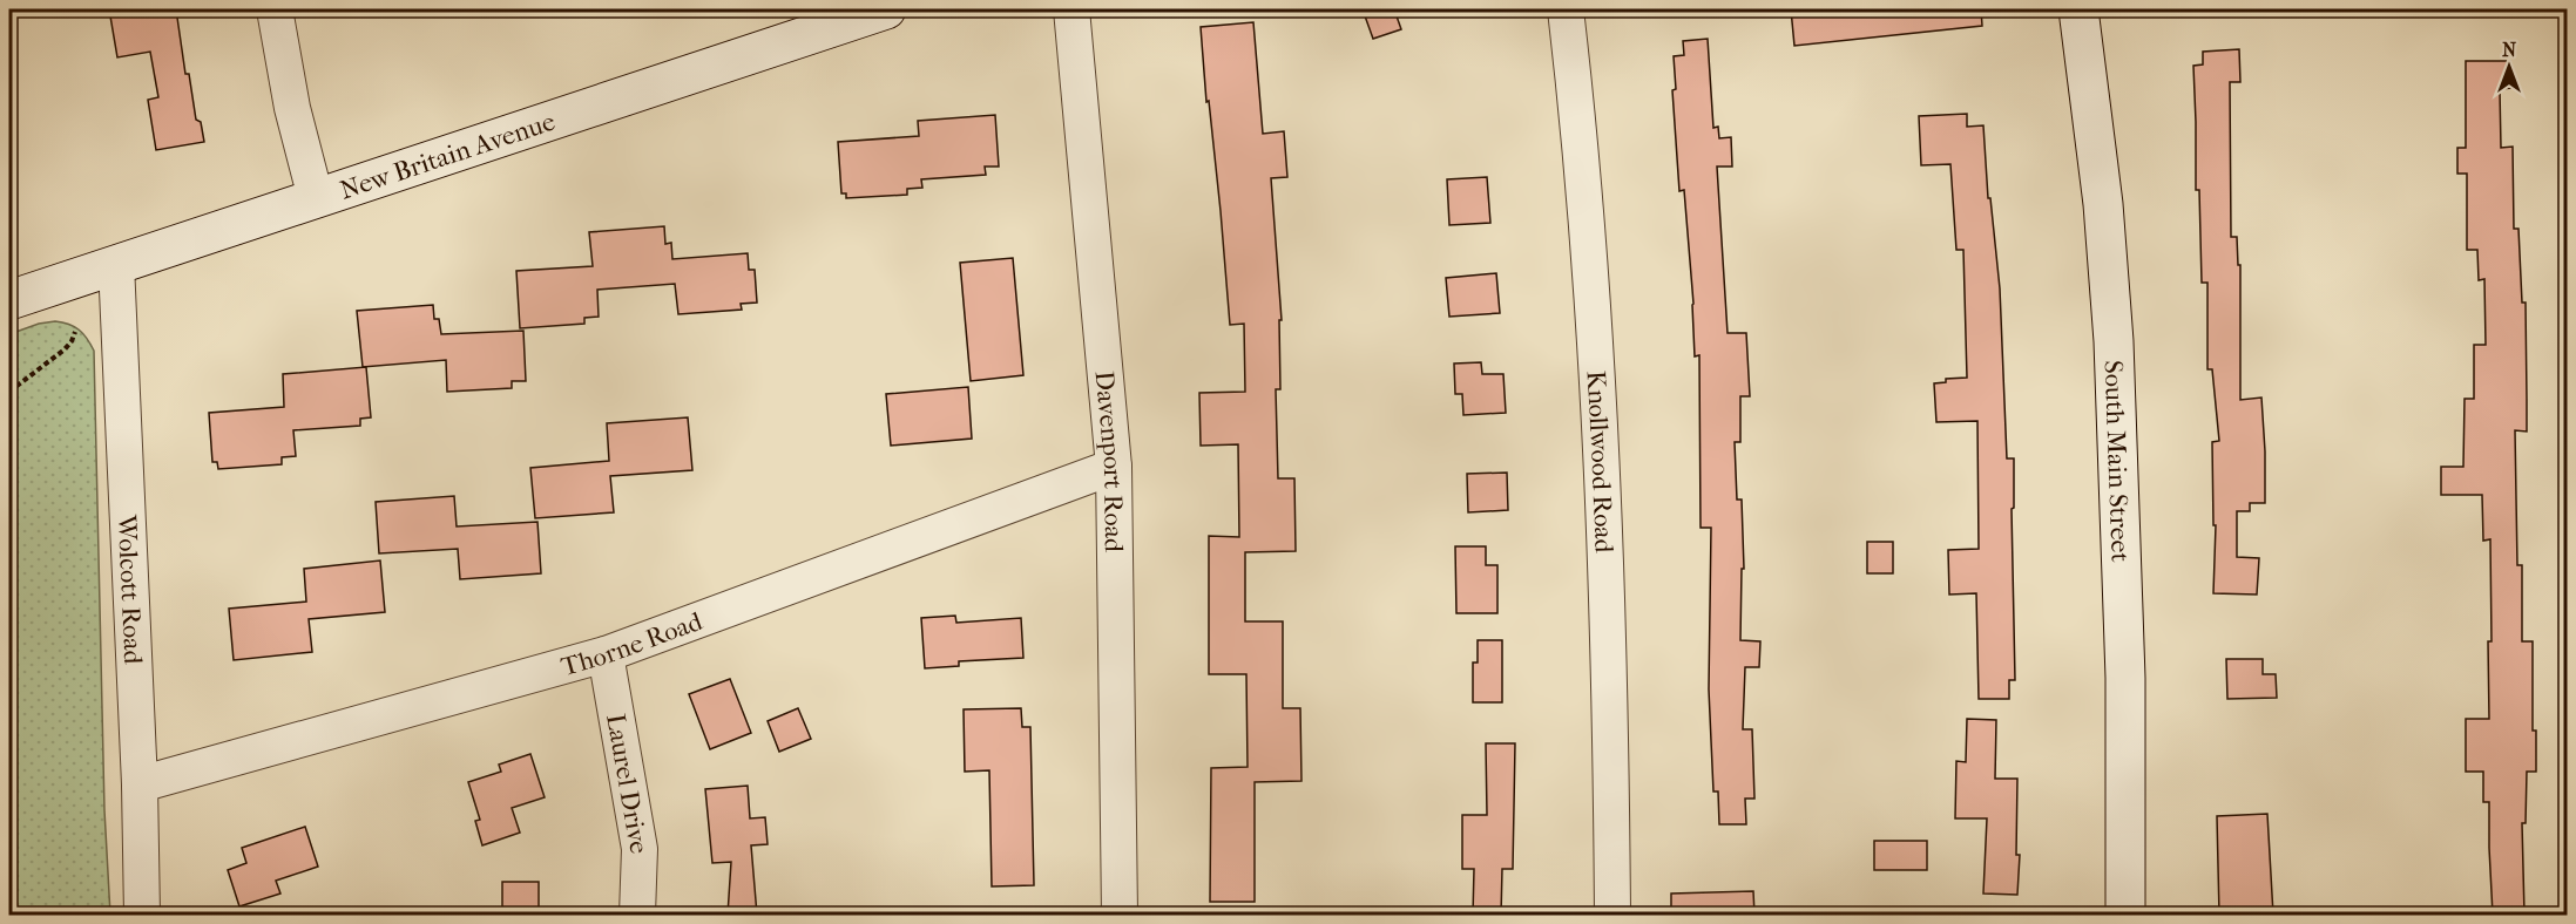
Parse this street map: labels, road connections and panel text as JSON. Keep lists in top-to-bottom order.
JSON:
{
  "streets": {
    "main road": ["New Britain Avenue", "South Main Street"],
    "street": [
      "Davenport Road",
      "Knollwood Road",
      "Wolcott Road",
      "Thorne Road",
      "Laurel Drive"
    ]
  },
  "crossings": [
    ["New Britain Avenue", "Wolcott Road"],
    ["Davenport Road", "Thorne Road"],
    ["Wolcott Road", "Thorne Road"],
    ["Thorne Road", "Laurel Drive"]
  ],
  "north": "top"
}
